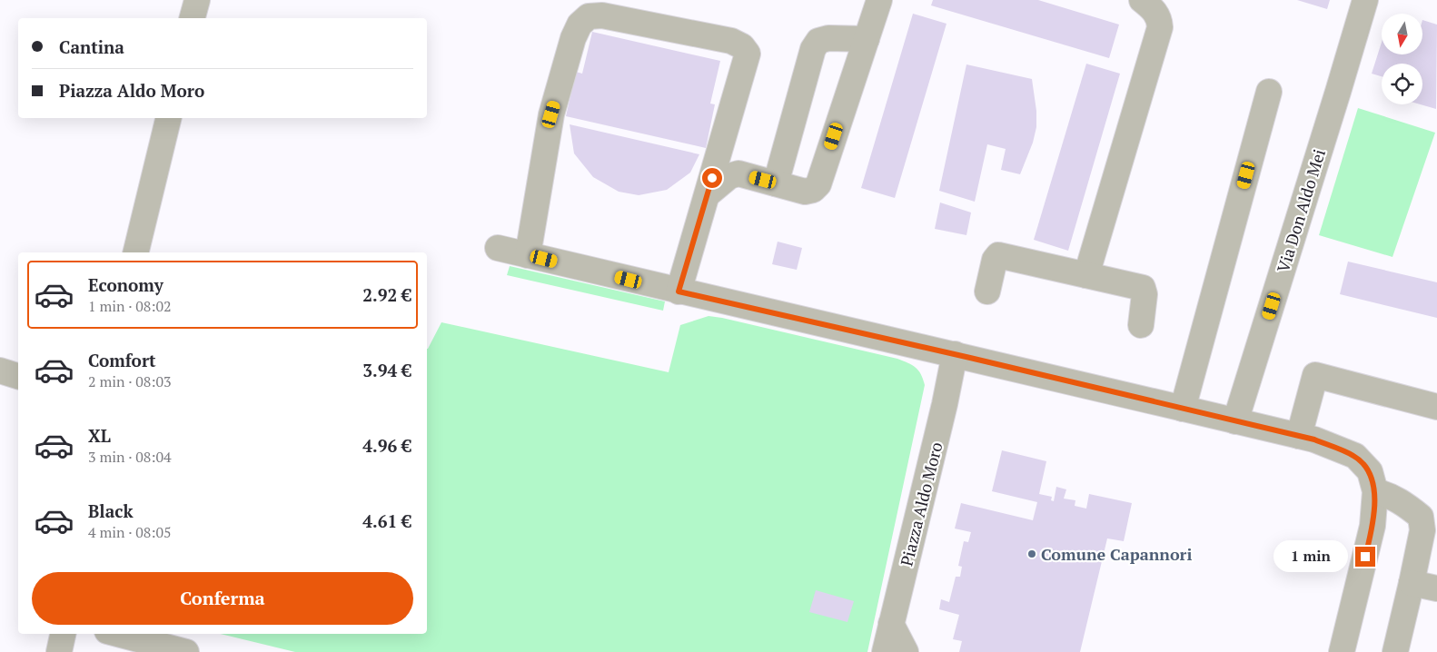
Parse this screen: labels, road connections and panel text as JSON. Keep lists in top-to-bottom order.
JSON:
{
  "streets": {
    "street": ["Via Don Aldo Mei", "Piazza Aldo Moro"]
  },
  "places": ["Comune Capannori"],
  "north": "bottom",
  "page": {
    "banner": ["Cantina", "Piazza Aldo Moro"],
    "list": [
      {
        "name": "Economy",
        "note": "1 min · 08:02",
        "value": "2.92 €"
      },
      {
        "name": "Comfort",
        "note": "2 min · 08:03",
        "value": "3.94 €"
      },
      {
        "name": "XL",
        "note": "3 min · 08:04",
        "value": "4.96 €"
      },
      {
        "name": "Black",
        "note": "4 min · 08:05",
        "value": "4.61 €"
      }
    ],
    "bubble": "1 min",
    "buttons": "Conferma"
  }
}
